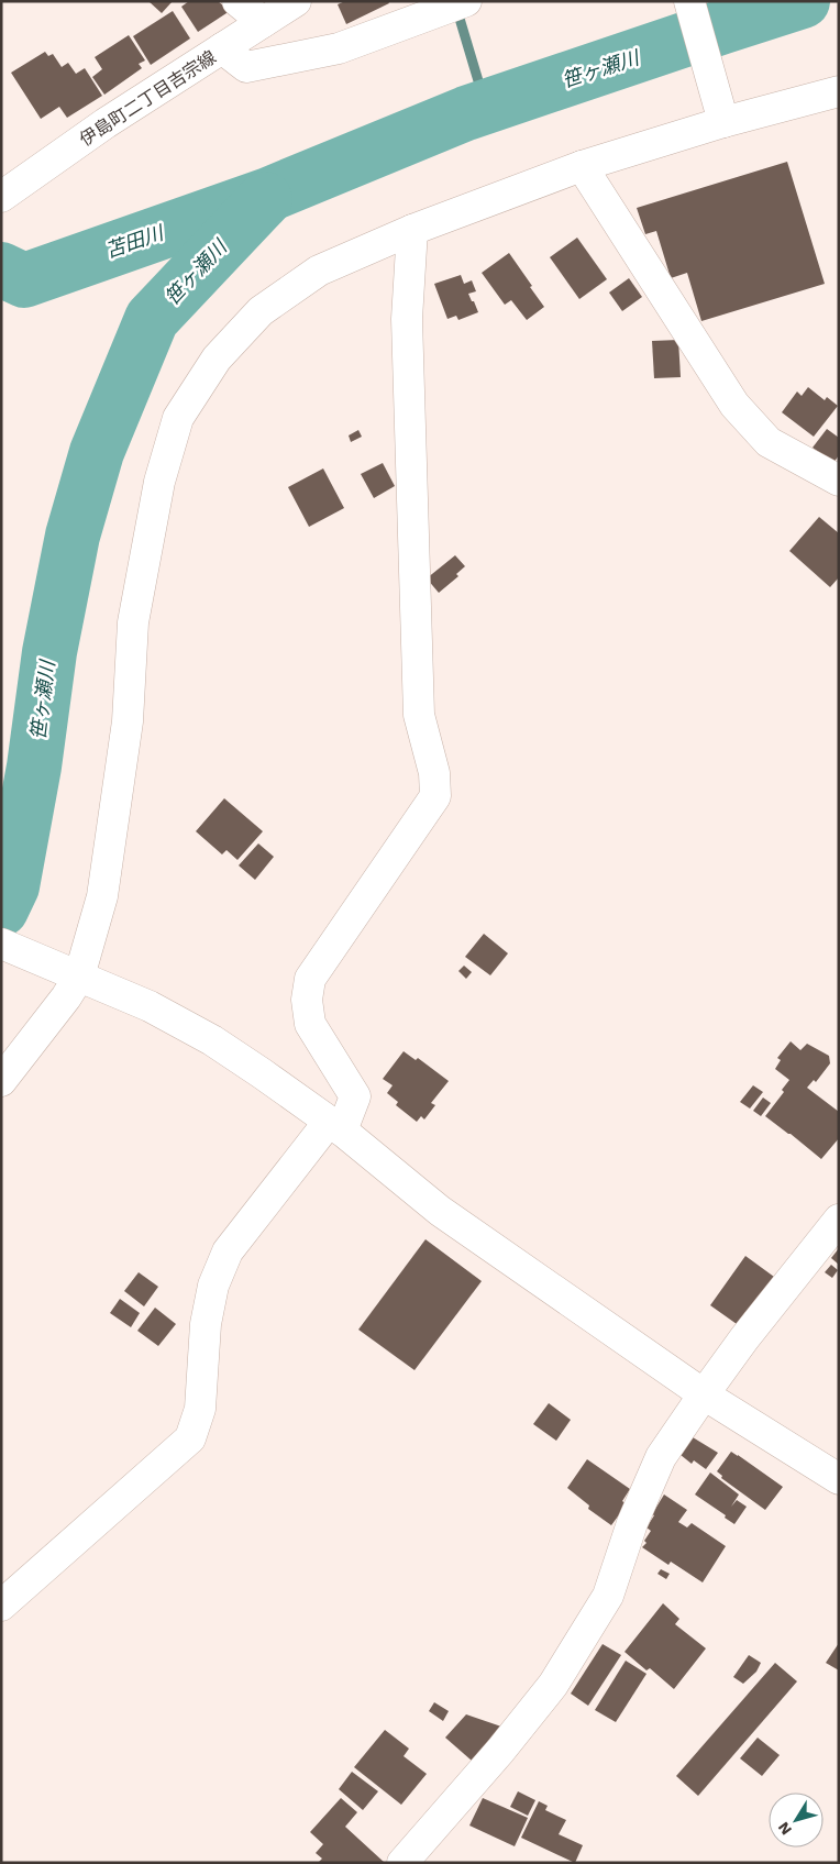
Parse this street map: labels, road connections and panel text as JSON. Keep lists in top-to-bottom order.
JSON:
{
  "streets": {
    "street": ["伊島町二丁目吉宗線"]
  },
  "water": ["笹ヶ瀬川", "苫田川"],
  "north": "bottom left"
}
